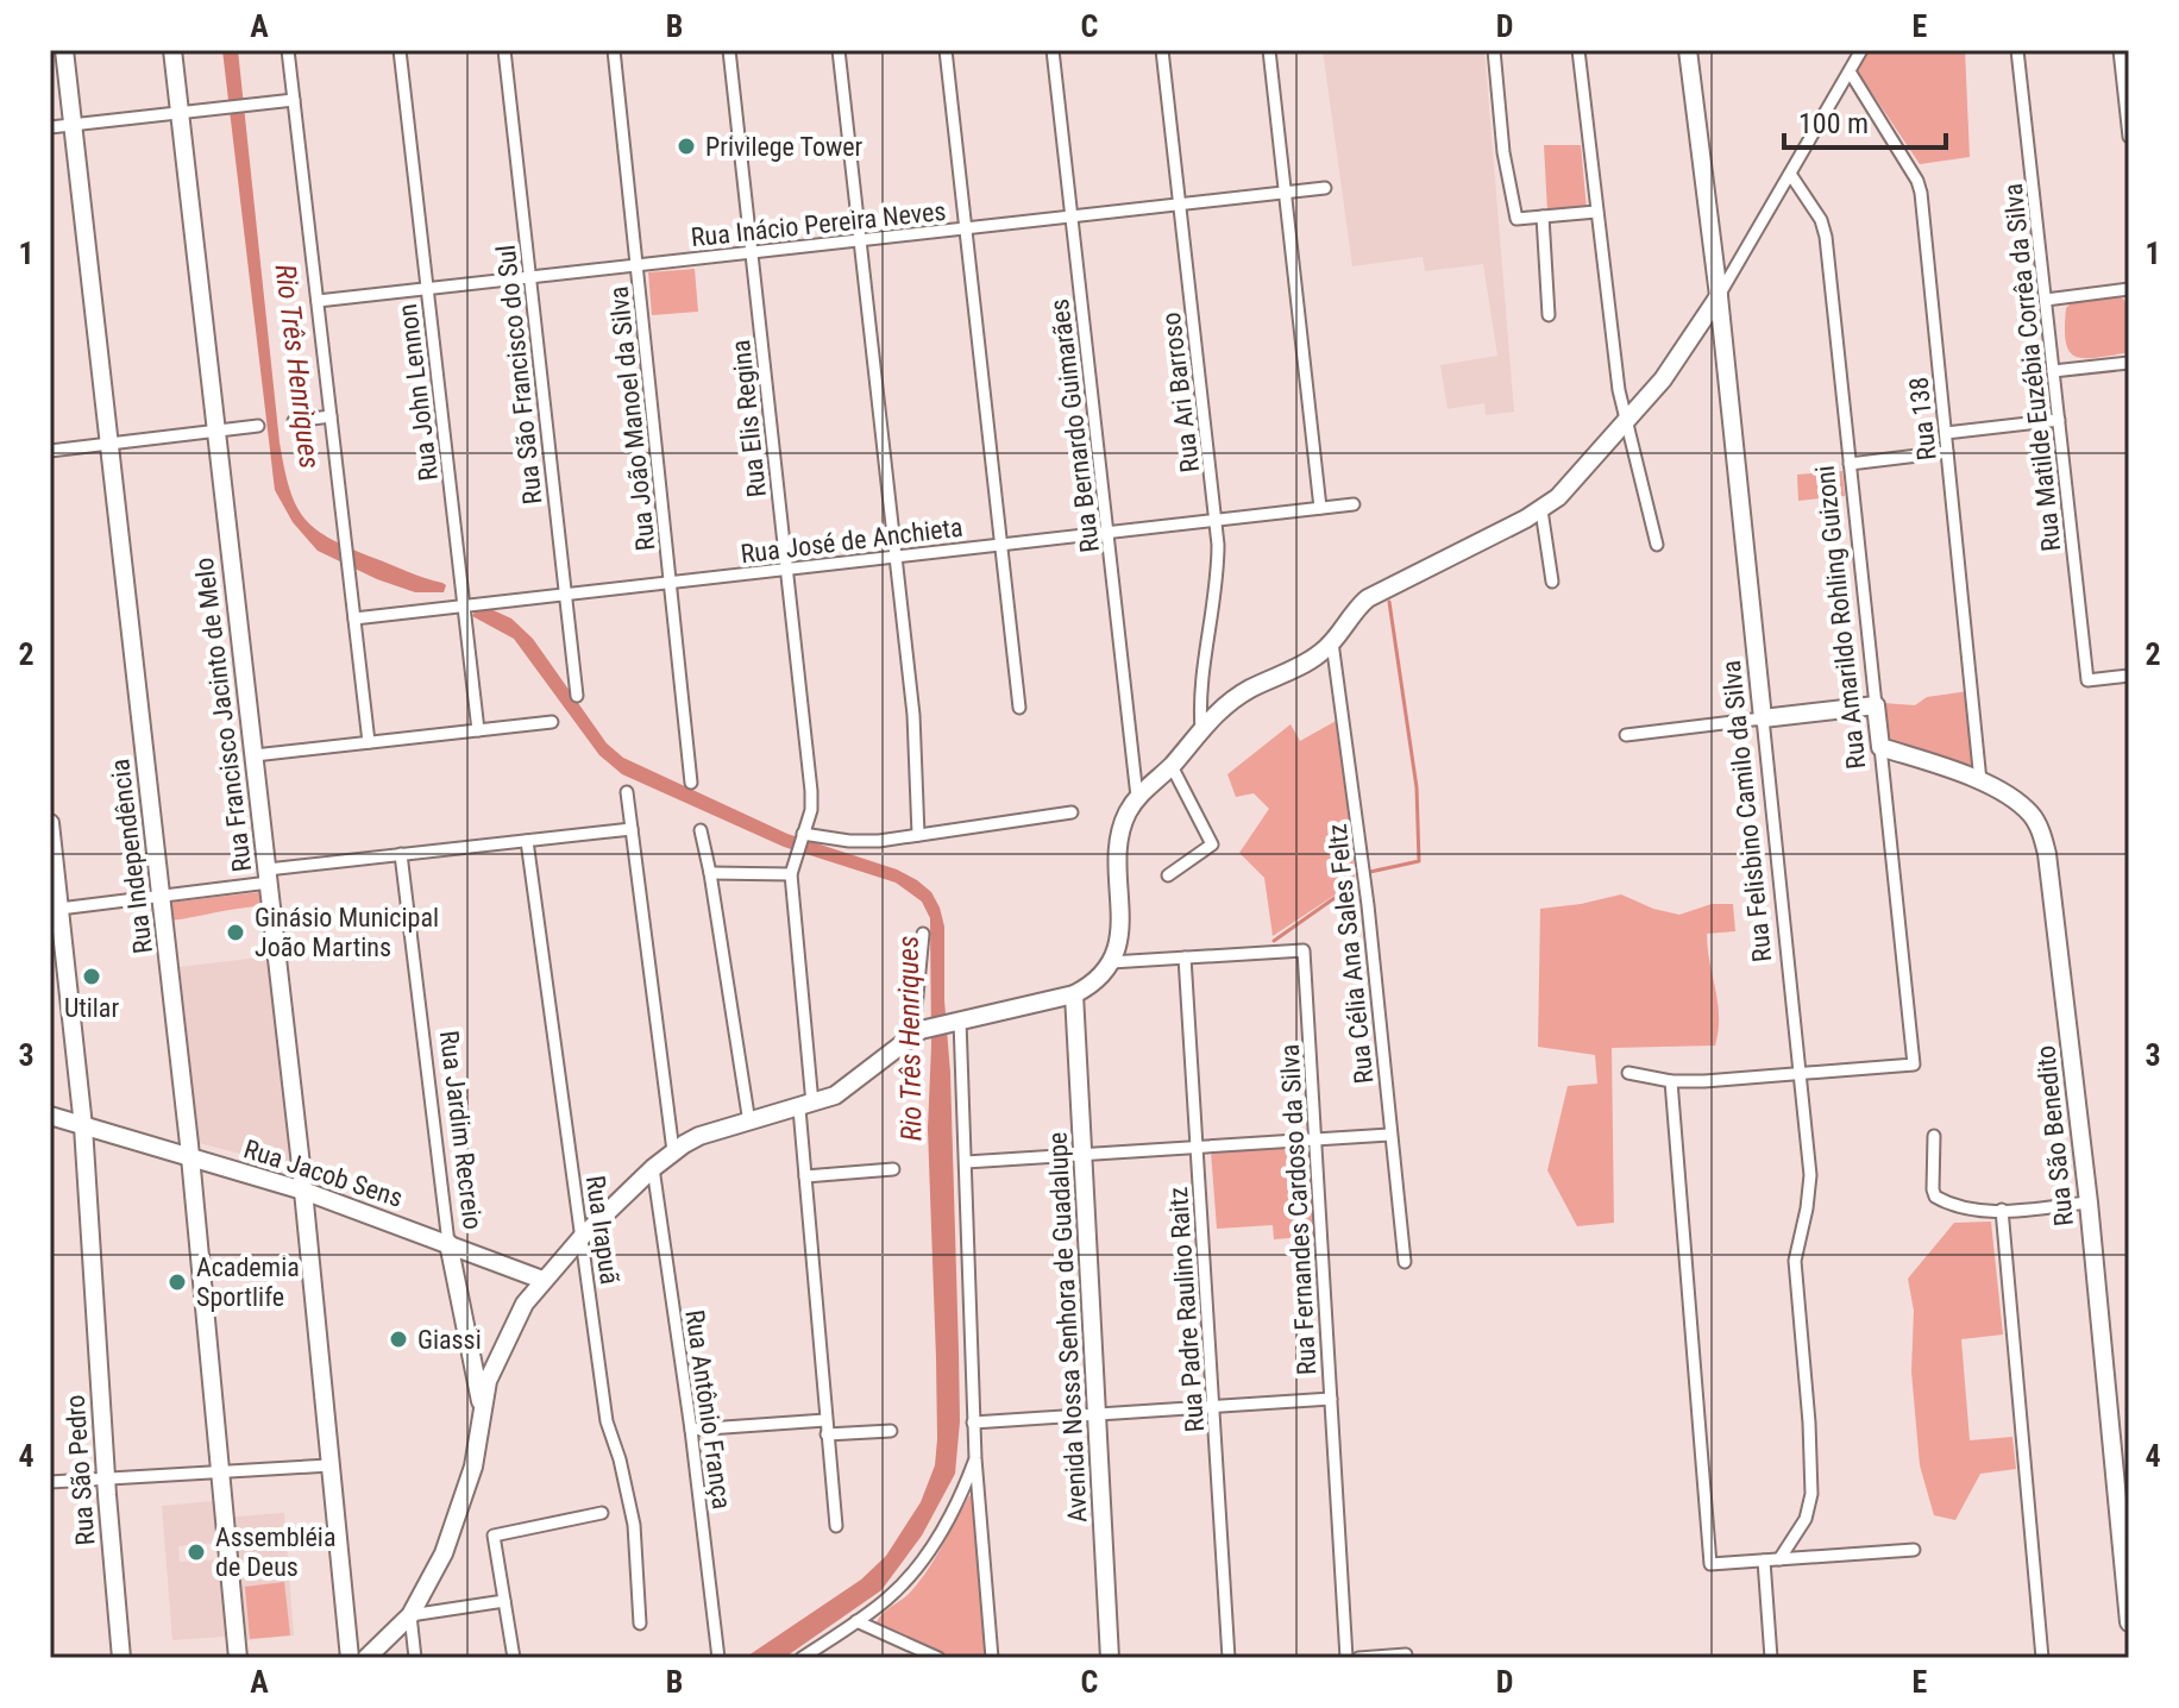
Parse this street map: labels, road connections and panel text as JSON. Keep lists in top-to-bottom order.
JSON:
{
  "streets": {
    "street": [
      "Rua Inácio Pereira Neves",
      "Rua Matilde Euzébia Corrêa da Silva",
      "Rua São Francisco do Sul",
      "Rua John Lennon",
      "Rua Ari Barroso",
      "Rua João Manoel da Silva",
      "Rua Elis Regina",
      "Rua 138",
      "Rua Bernardo Guimarães",
      "Rua José de Anchieta",
      "Rua Amarildo Rohling Guizoni",
      "Rua Francisco Jacinto de Melo",
      "Rua Felisbino Camilo da Silva",
      "Rua Independência",
      "Rua Célia Ana Sales Feltz",
      "Rua Jardim Recreio",
      "Rua São Benedito",
      "Rua Jacob Sens",
      "Rua Fernandes Cardoso da Silva",
      "Rua Irapuã",
      "Rua Padre Raulino Raitz",
      "Avenida Nossa Senhora de Guadalupe",
      "Rua Antônio França",
      "Rua São Pedro"
    ]
  },
  "crossings": [
    ["Rua Inácio Pereira Neves", "Rua São Francisco do Sul"],
    ["Rua Inácio Pereira Neves", "Rua John Lennon"],
    ["Rua Inácio Pereira Neves", "Rua Ari Barroso"],
    ["Rua Inácio Pereira Neves", "Rua João Manoel da Silva"],
    ["Rua Inácio Pereira Neves", "Rua Elis Regina"],
    ["Rua Inácio Pereira Neves", "Rua Bernardo Guimarães"],
    ["Rua São Francisco do Sul", "Rua José de Anchieta"],
    ["Rua John Lennon", "Rua José de Anchieta"],
    ["Rua Ari Barroso", "Rua José de Anchieta"],
    ["Rua João Manoel da Silva", "Rua José de Anchieta"],
    ["Rua Elis Regina", "Rua José de Anchieta"],
    ["Rua 138", "Rua São Benedito"],
    ["Rua Bernardo Guimarães", "Rua José de Anchieta"],
    ["Rua Amarildo Rohling Guizoni", "Rua Felisbino Camilo da Silva"],
    ["Rua Amarildo Rohling Guizoni", "Rua São Benedito"],
    ["Rua Francisco Jacinto de Melo", "Rua Jacob Sens"],
    ["Rua Independência", "Rua Jacob Sens"],
    ["Rua Jardim Recreio", "Rua Jacob Sens"],
    ["Rua Jacob Sens", "Rua São Pedro"],
    ["Rua Fernandes Cardoso da Silva", "Rua Padre Raulino Raitz"]
  ],
  "water": ["Rio Três Henriques"],
  "places": [
    "Privilege Tower",
    "Ginásio Municipal João Martins",
    "Utilar",
    "Academia Sportlife",
    "Giassi",
    "Assembléia de Deus"
  ],
  "scale_bar": "100 m",
  "grid": {
    "columns": [
      "A",
      "B",
      "C",
      "D",
      "E"
    ],
    "rows": [
      "1",
      "2",
      "3",
      "4"
    ]
  }
}
